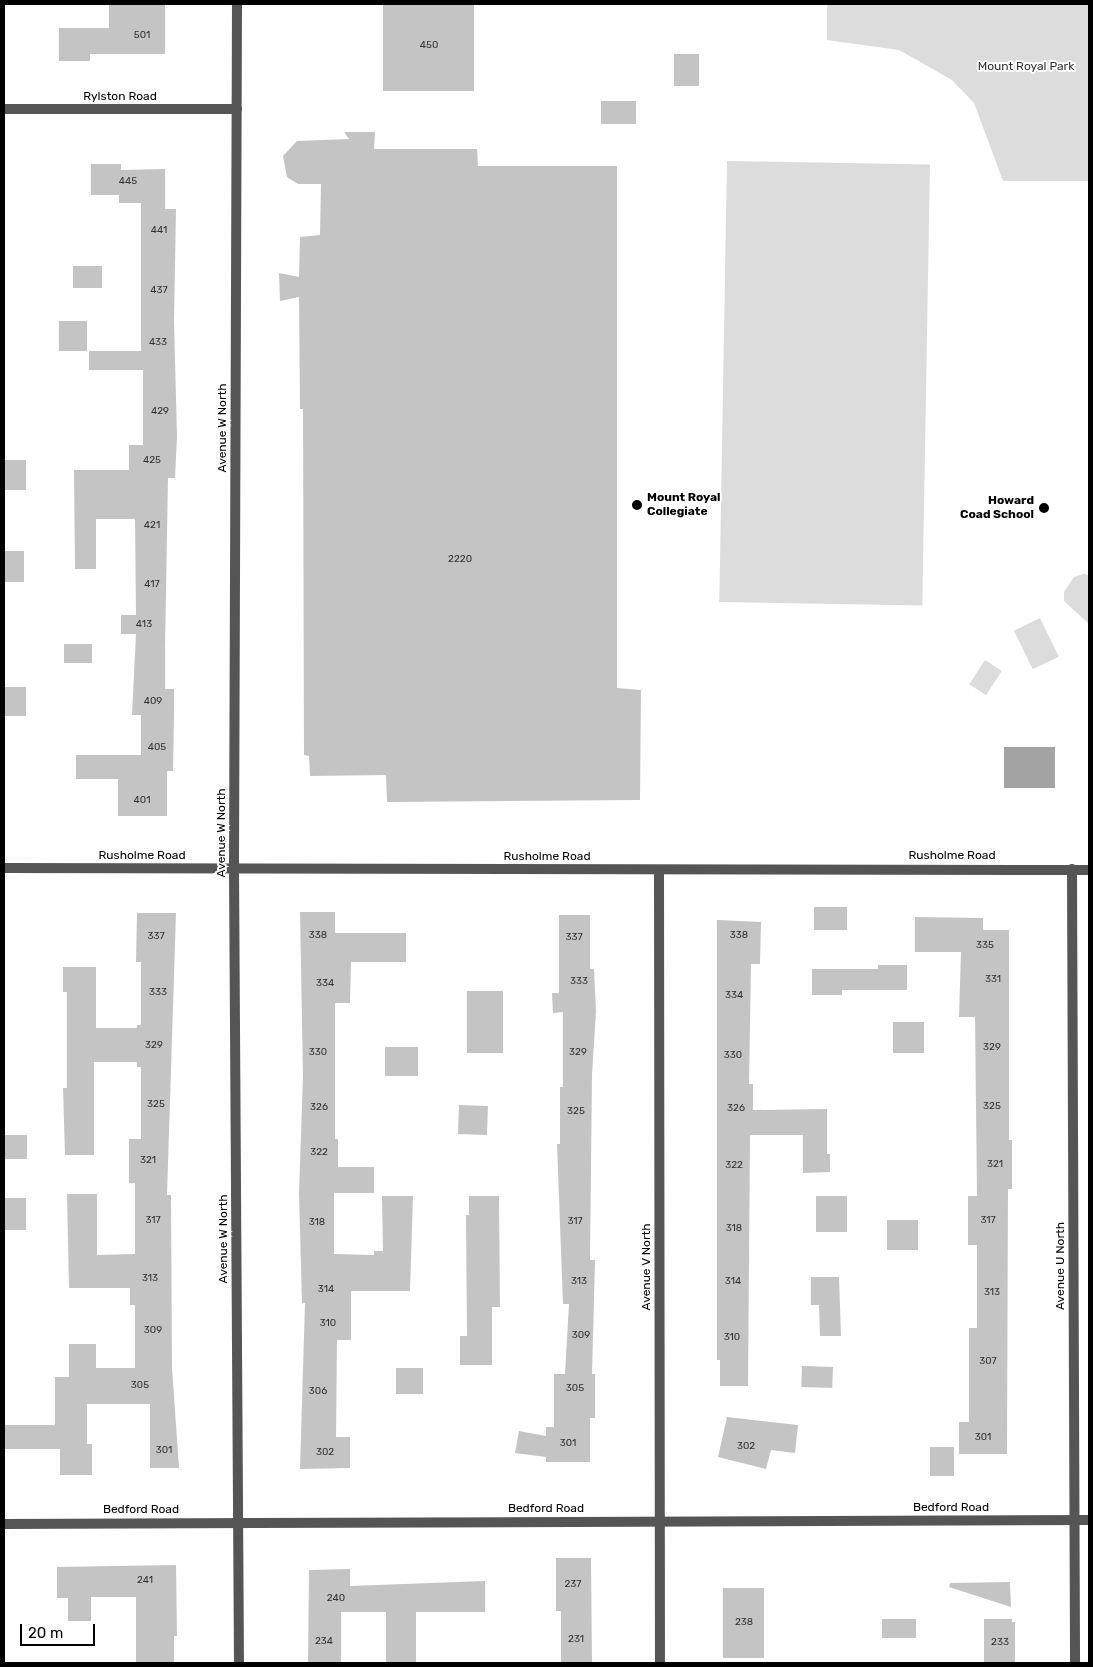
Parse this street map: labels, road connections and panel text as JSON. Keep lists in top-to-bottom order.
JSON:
{
  "streets": {
    "street": [
      "Rylston Road",
      "Avenue W North",
      "Rusholme Road",
      "Avenue U North",
      "Avenue V North",
      "Bedford Road"
    ]
  },
  "crossings": [
    ["Rylston Road", "Avenue W North"],
    ["Avenue W North", "Rusholme Road"],
    ["Avenue W North", "Bedford Road"],
    ["Rusholme Road", "Avenue U North"],
    ["Rusholme Road", "Avenue V North"],
    ["Avenue U North", "Bedford Road"],
    ["Avenue V North", "Bedford Road"]
  ],
  "parks": ["Mount Royal Park"],
  "places": ["Mount Royal Collegiate", "Howard Coad School"],
  "house_numbers": [
    "501",
    "450",
    "445",
    "441",
    "437",
    "433",
    "429",
    "425",
    "421",
    "2220",
    "417",
    "413",
    "409",
    "405",
    "401",
    "338",
    "338",
    "337",
    "337",
    "335",
    "331",
    "333",
    "334",
    "333",
    "334",
    "329",
    "329",
    "330",
    "329",
    "330",
    "325",
    "325",
    "326",
    "326",
    "325",
    "322",
    "321",
    "321",
    "322",
    "317",
    "317",
    "317",
    "318",
    "318",
    "313",
    "313",
    "314",
    "314",
    "313",
    "310",
    "309",
    "309",
    "310",
    "307",
    "305",
    "305",
    "306",
    "301",
    "301",
    "302",
    "301",
    "302",
    "241",
    "237",
    "240",
    "238",
    "231",
    "234",
    "233"
  ],
  "scale_bar": "20 m"
}
